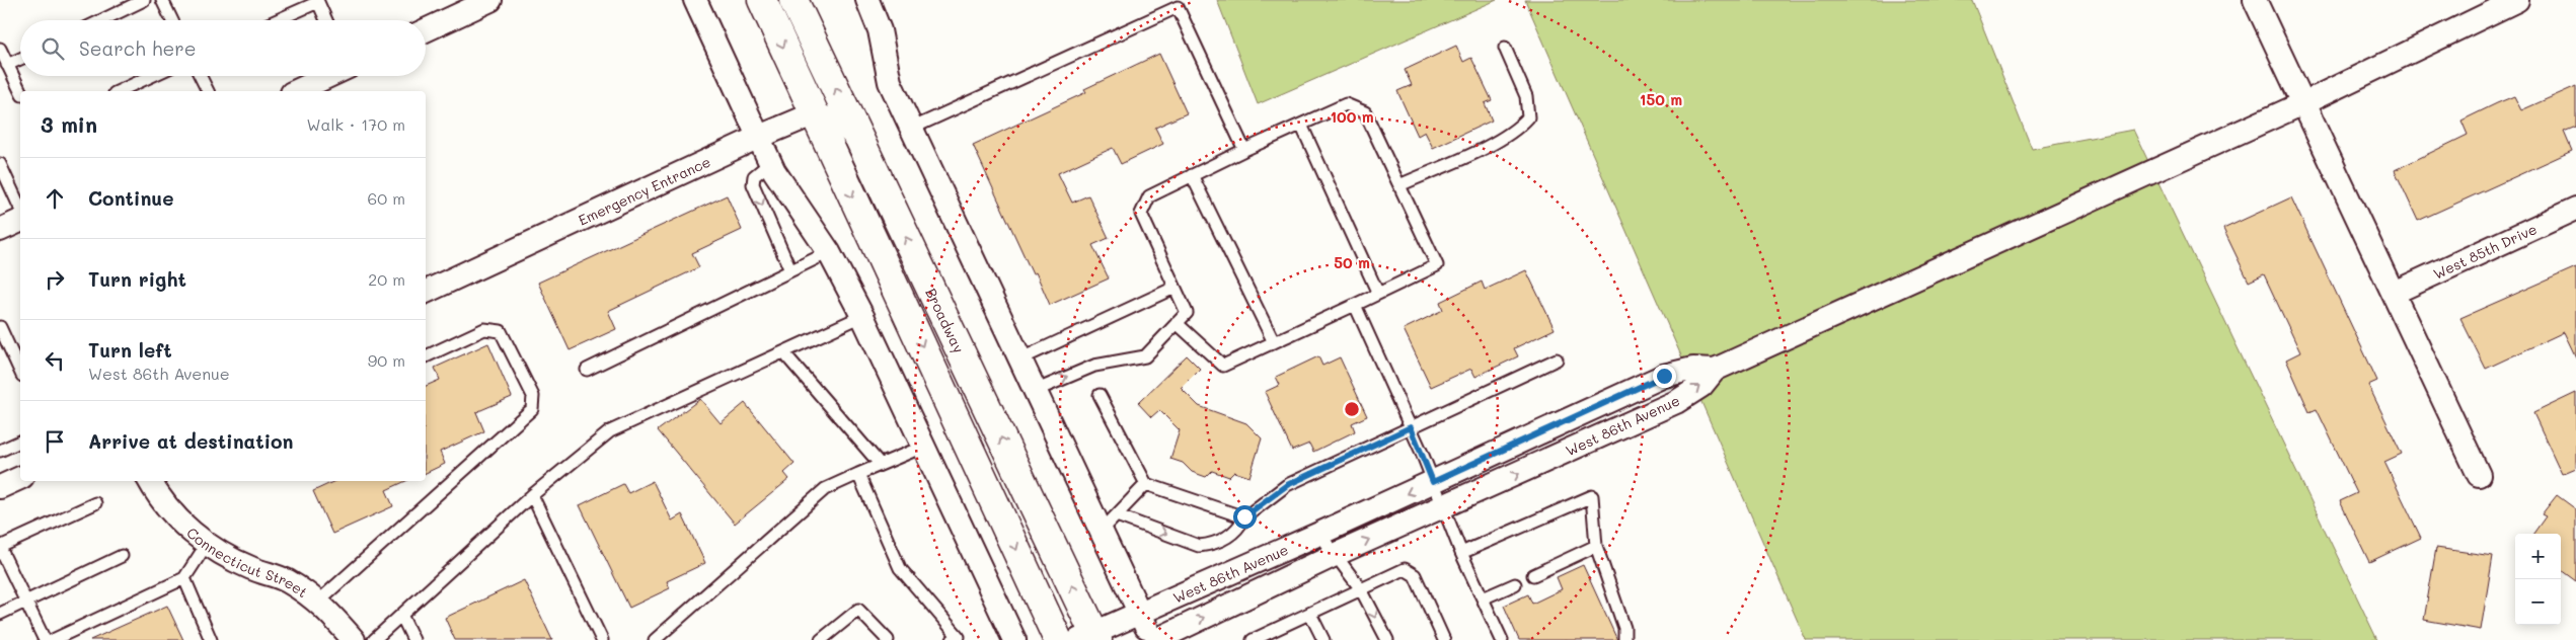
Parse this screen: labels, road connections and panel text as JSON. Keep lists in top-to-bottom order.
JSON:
{
  "streets": {
    "main road": ["Broadway"],
    "street": [
      "Emergency Entrance",
      "West 85th Drive",
      "West 86th Avenue",
      "Connecticut Street"
    ]
  },
  "crossings": [
    ["Broadway", "West 86th Avenue"]
  ],
  "page": {
    "search": "Search here",
    "heading": ["3 min", "Walk · 170 m"],
    "list": [
      ["Continue", "60 m"],
      ["Turn right", "20 m"],
      ["Turn left", "West 86th Avenue", "90 m"],
      "Arrive at destination"
    ],
    "map_buttons": ["+", "−"]
  },
  "rings": ["150 m", "100 m", "50 m"]
}
